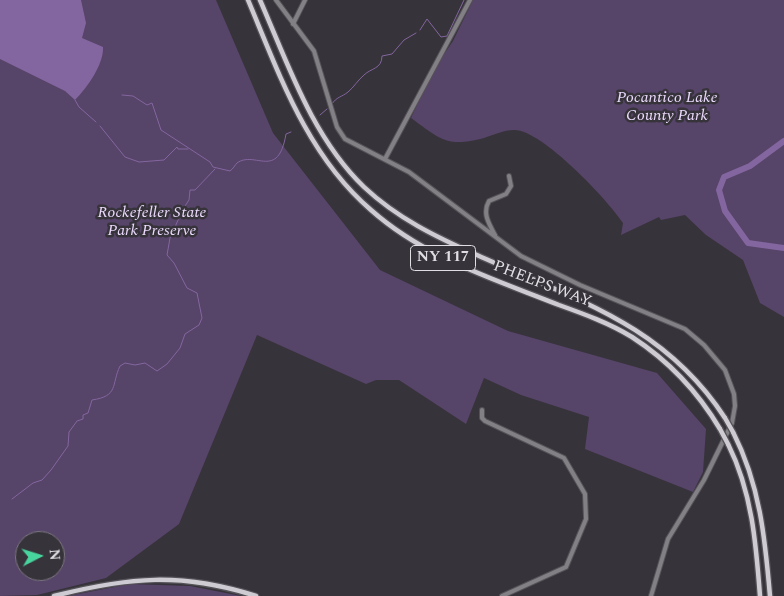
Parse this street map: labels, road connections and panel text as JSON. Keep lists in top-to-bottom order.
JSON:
{
  "streets": {
    "main road": ["NY 117", "PHELPS WAY"]
  },
  "parks": ["Pocantico Lake County Park", "Rockefeller State Park Preserve"],
  "north": "right"
}
